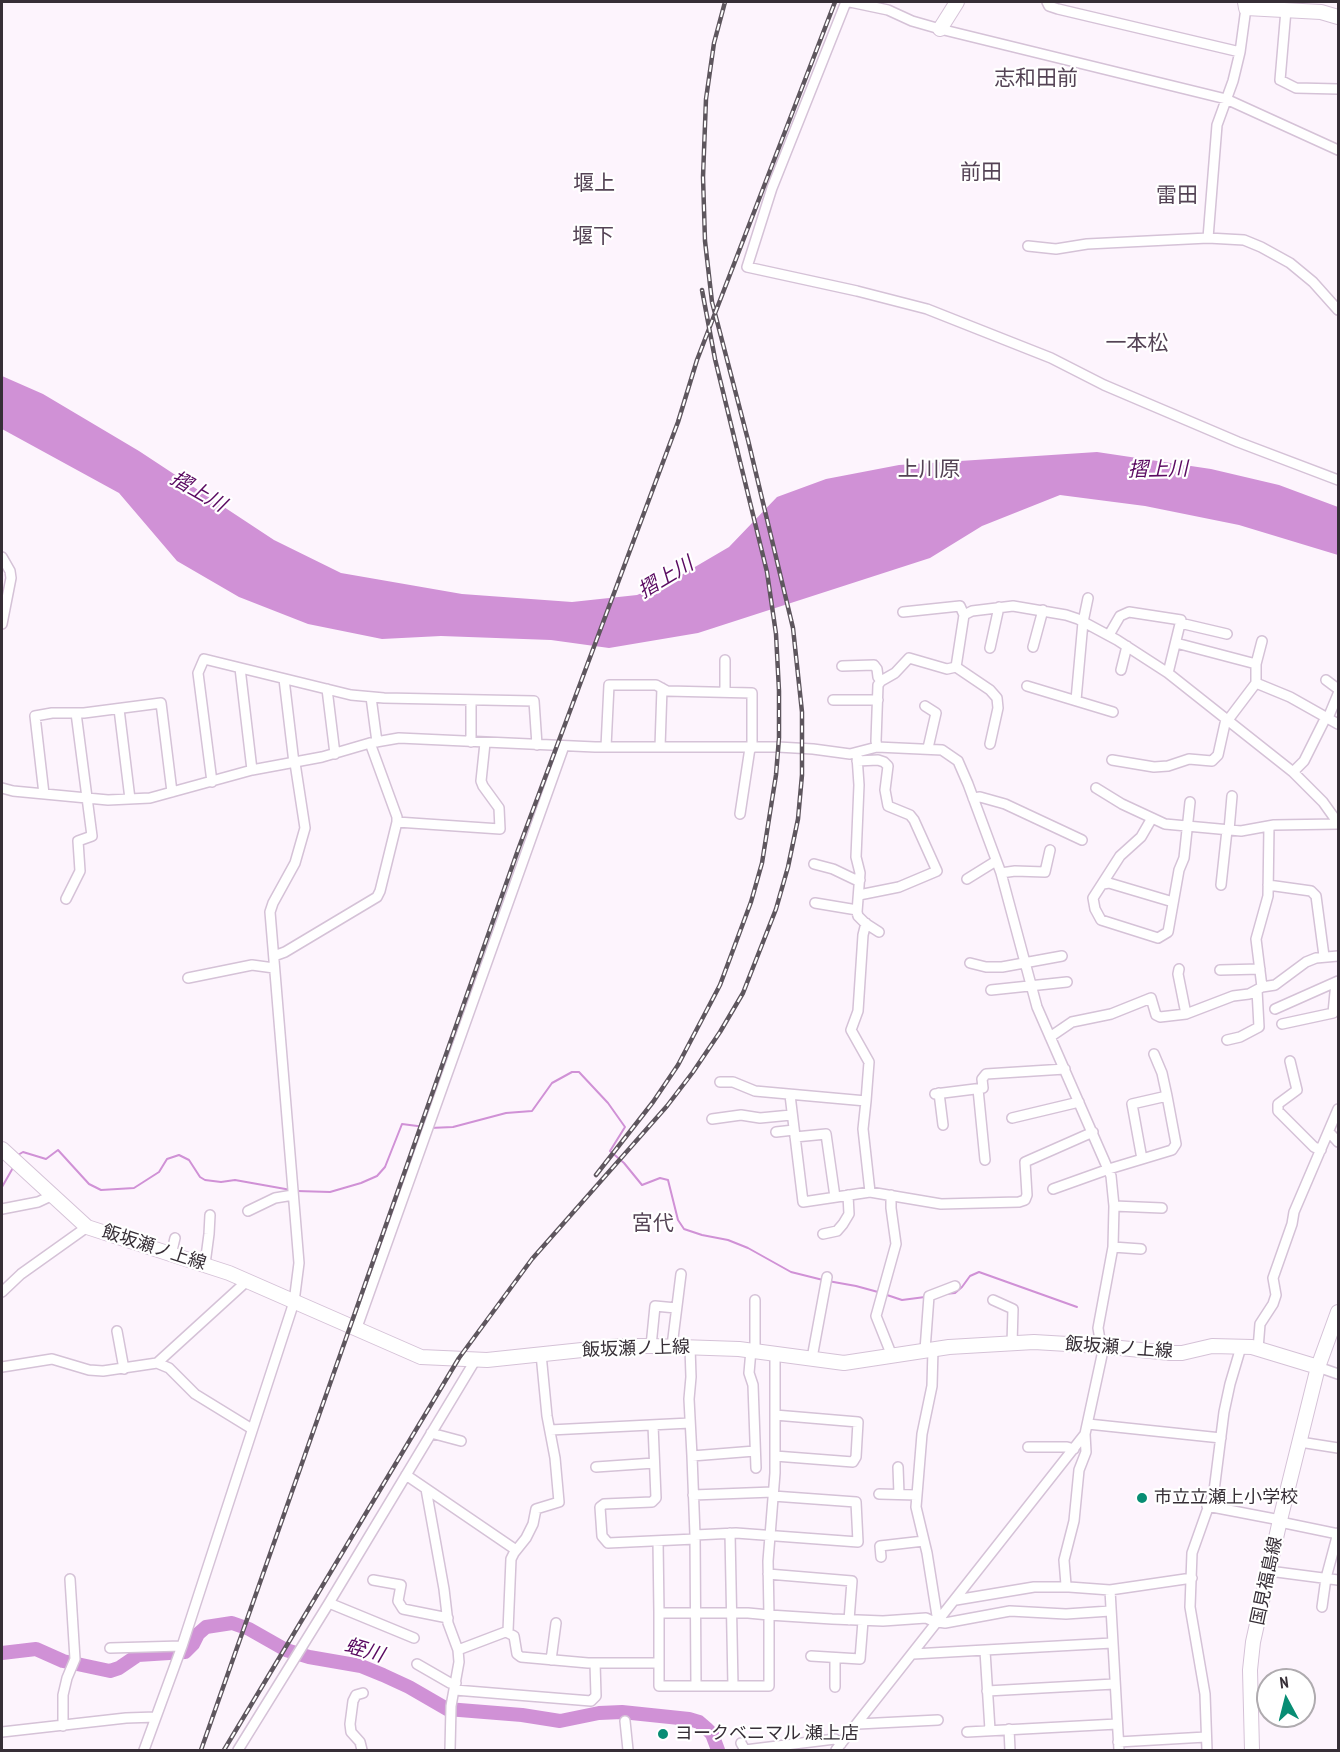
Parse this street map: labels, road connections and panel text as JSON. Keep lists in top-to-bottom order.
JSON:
{
  "streets": {
    "main road": ["飯坂瀬ノ上線", "国見福島線"]
  },
  "crossings": [
    ["飯坂瀬ノ上線", "国見福島線"]
  ],
  "districts": [
    "志和田前",
    "前田",
    "堰上",
    "雷田",
    "堰下",
    "一本松",
    "上川原",
    "宮代"
  ],
  "water": ["摺上川", "蛭川"],
  "places": ["市立立瀬上小学校", "ヨークベニマル 瀬上店"],
  "north": "top"
}
